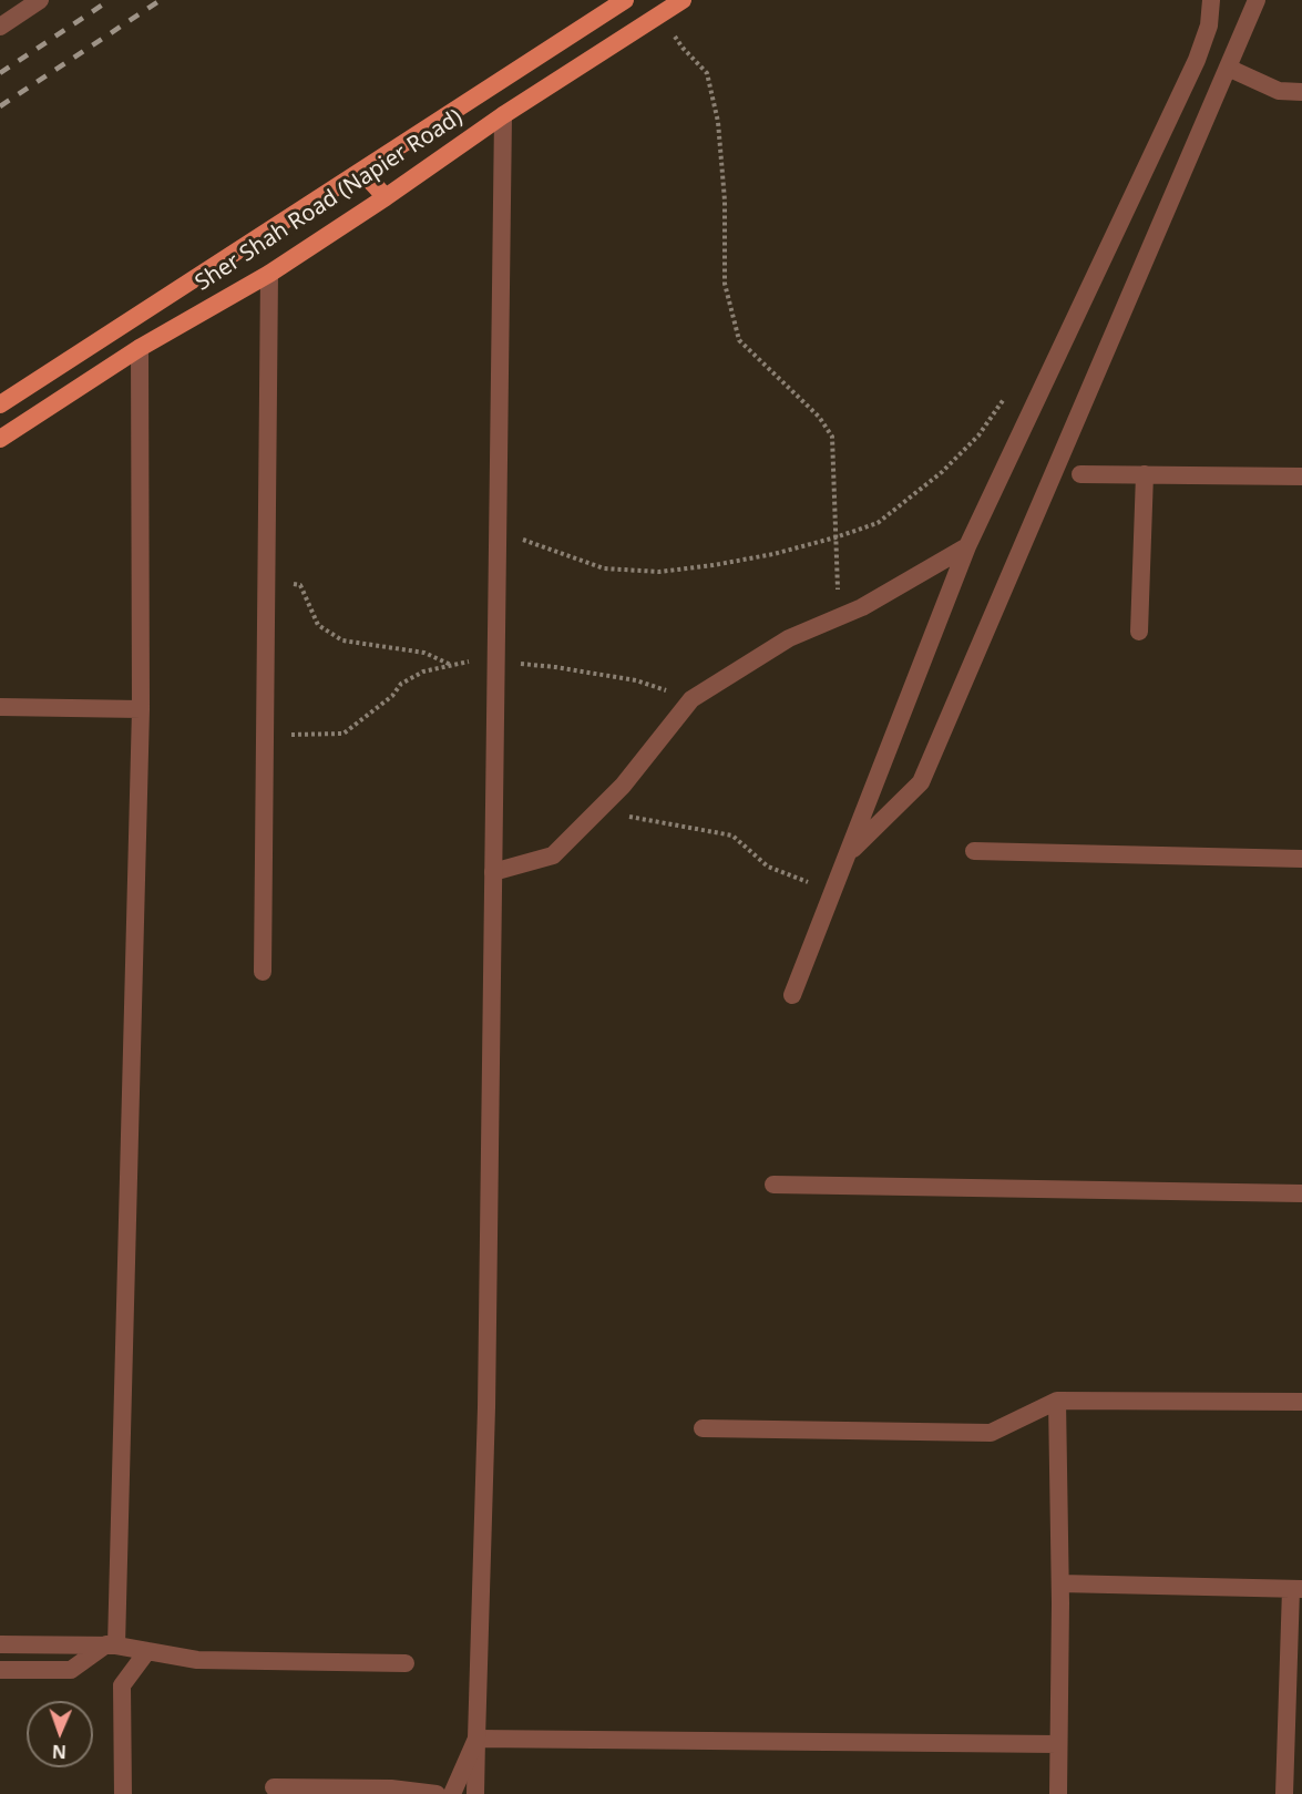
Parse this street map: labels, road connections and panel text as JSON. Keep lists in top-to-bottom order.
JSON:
{
  "streets": {
    "main road": ["Sher Shah Road (Napier Road)"]
  },
  "north": "bottom"
}
